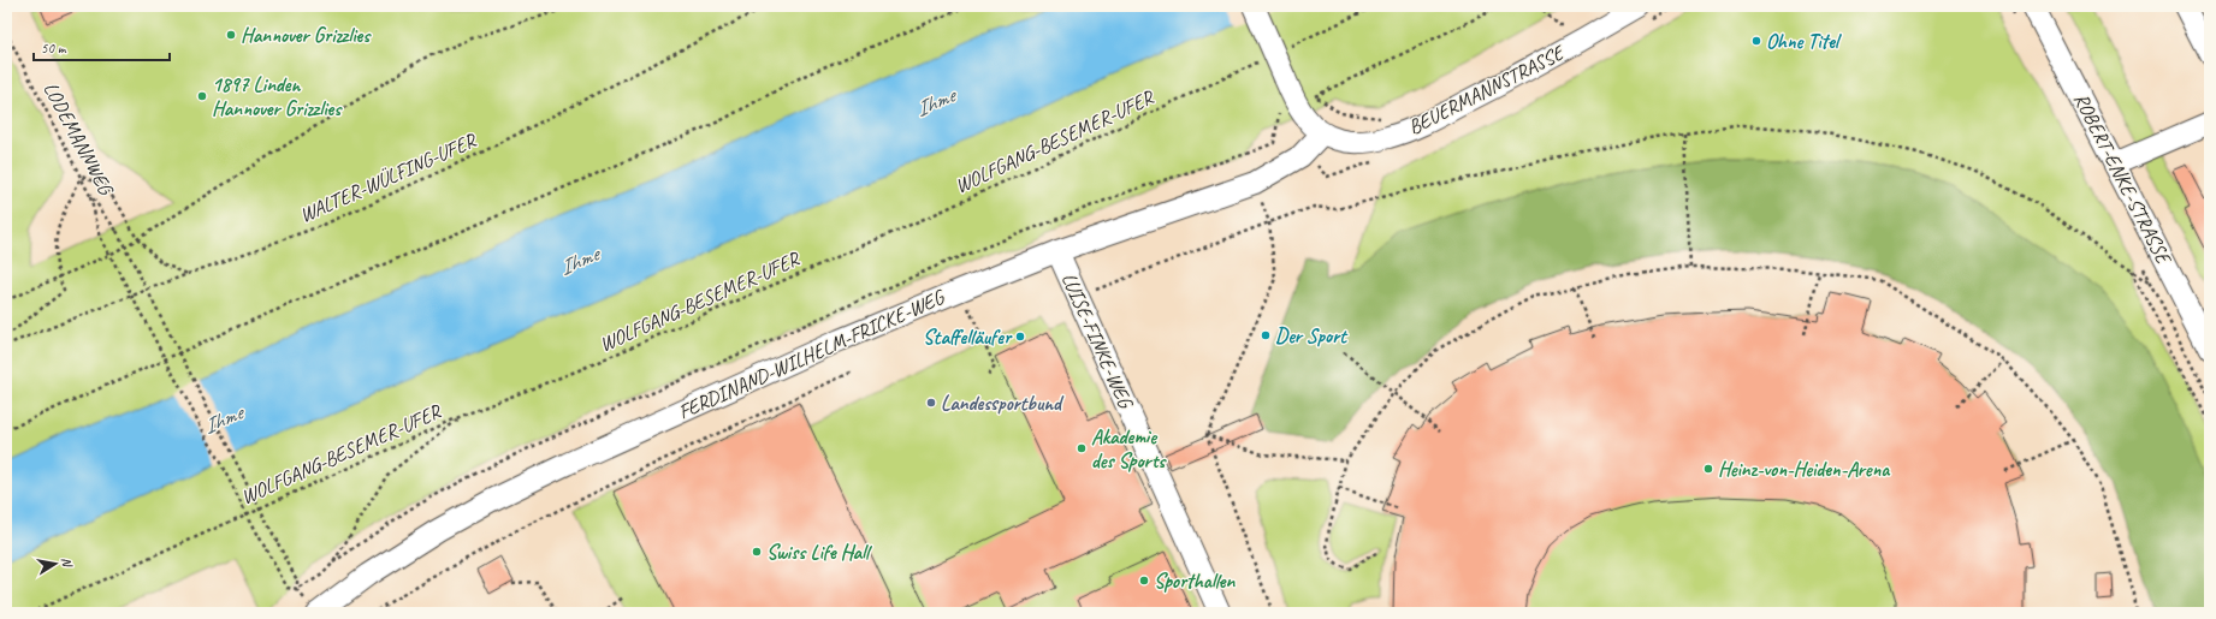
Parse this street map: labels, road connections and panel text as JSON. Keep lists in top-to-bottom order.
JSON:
{
  "streets": {
    "street": [
      "BEUERMANNSTRASSE",
      "ROBERT-ENKE-STRASSE",
      "LUISE-FINKE-WEG",
      "FERDINAND-WILHELM-FRICKE-WEG"
    ],
    "path": ["LODEMANNWEG", "WOLFGANG-BESEMER-UFER", "WALTER-WÜLFING-UFER"]
  },
  "crossings": [
    ["BEUERMANNSTRASSE", "FERDINAND-WILHELM-FRICKE-WEG"],
    ["LUISE-FINKE-WEG", "FERDINAND-WILHELM-FRICKE-WEG"]
  ],
  "water": ["Ihme"],
  "places": [
    "Hannover Grizzlies",
    "Ohne Titel",
    "1897 Linden Hannover Grizzlies",
    "Der Sport",
    "Staffelläufer",
    "Landessportbund",
    "Akademie des Sports",
    "Heinz-von-Heiden-Arena",
    "Swiss Life Hall",
    "Sporthallen"
  ],
  "scale_bar": "50 m",
  "north": "right"
}
